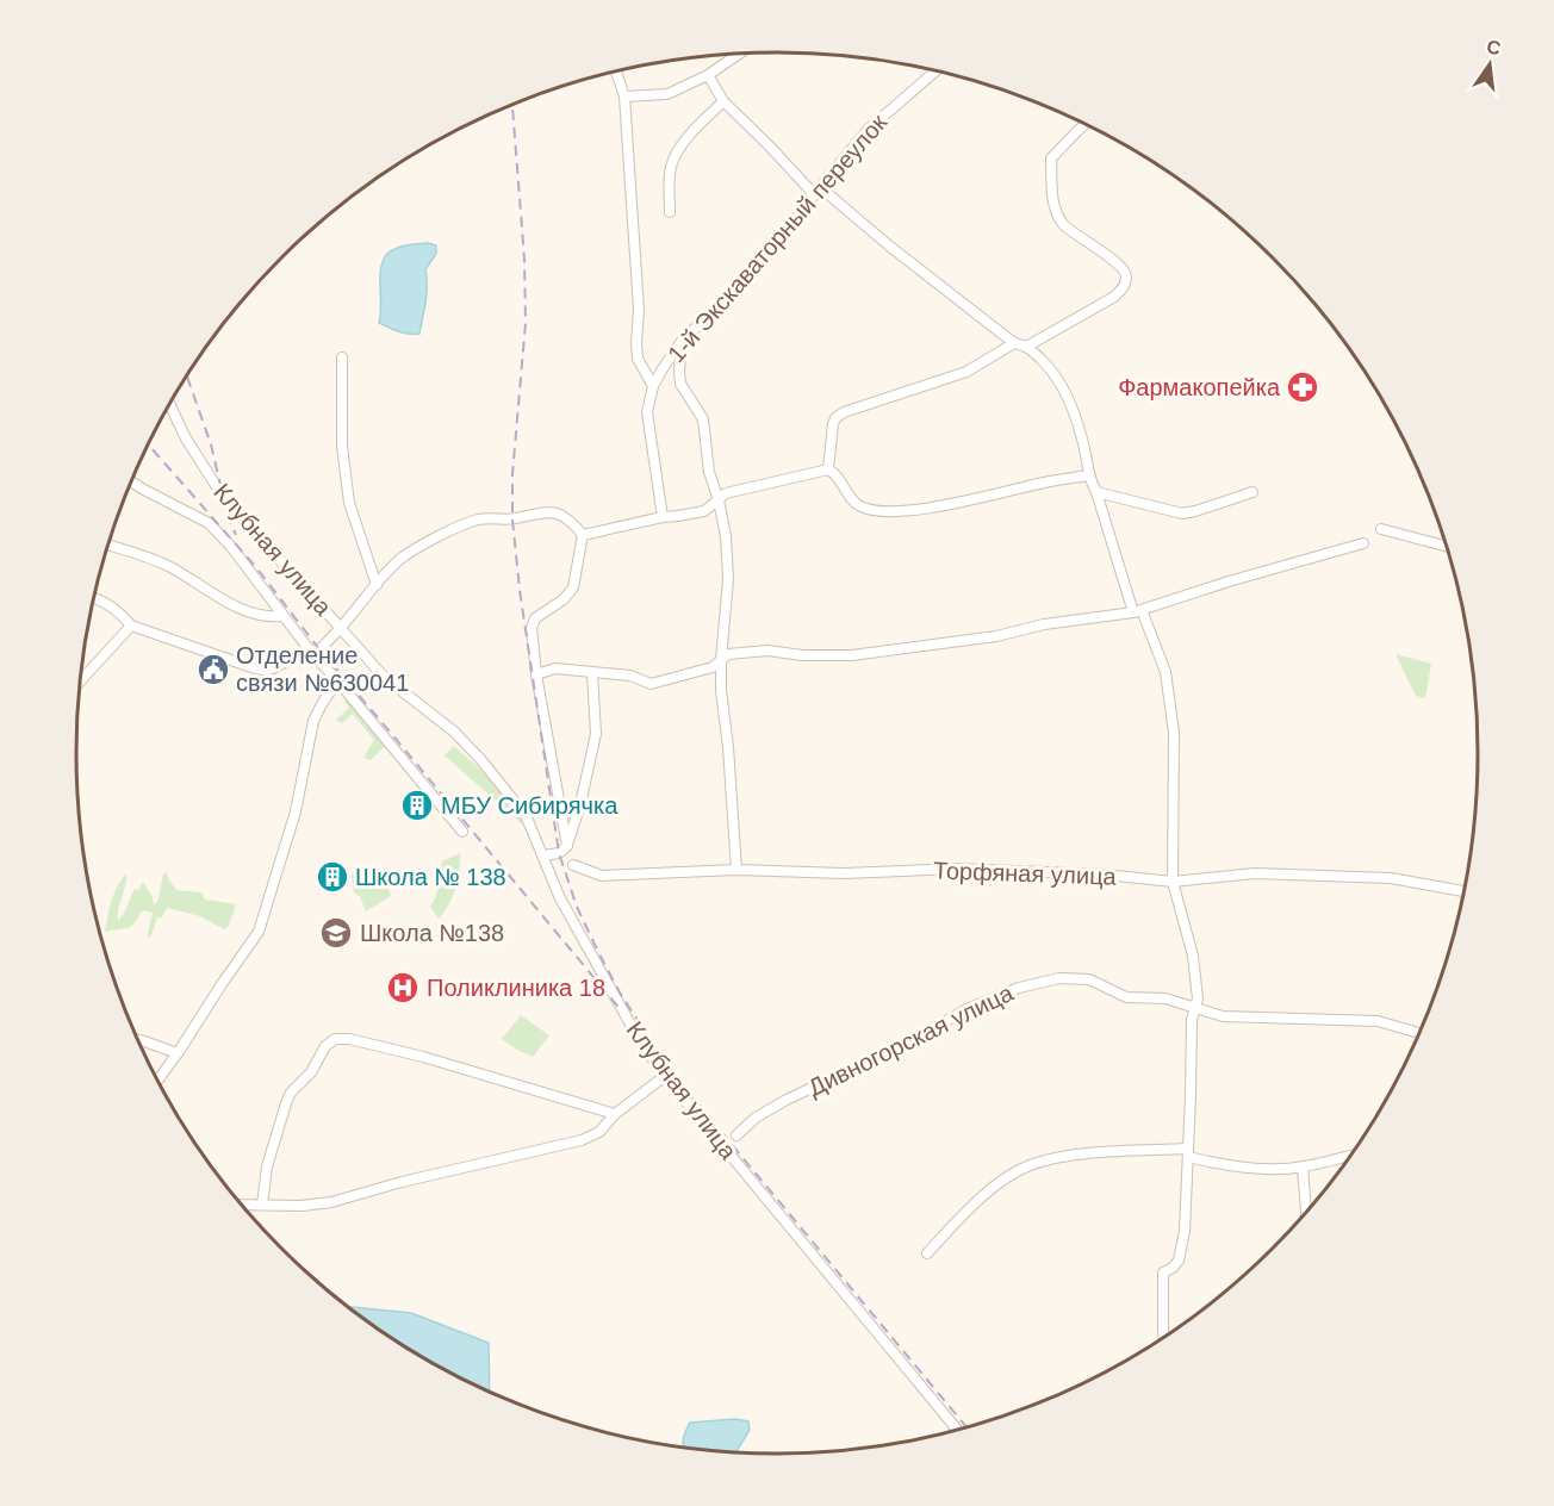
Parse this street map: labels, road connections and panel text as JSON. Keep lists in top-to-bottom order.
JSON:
{
  "streets": {
    "street": [
      "1-й Экскаваторный переулок",
      "Клубная улица",
      "Торфяная улица",
      "Дивногорская улица"
    ]
  },
  "places": {
    "pharmacy": ["Фармакопейка"],
    "public building": ["Отделение связи №630041"],
    "building": ["МБУ Сибирячка", "Школа № 138"],
    "school or university": ["Школа №138"],
    "hospital": ["Поликлиника 18"]
  },
  "north": "top"
}
